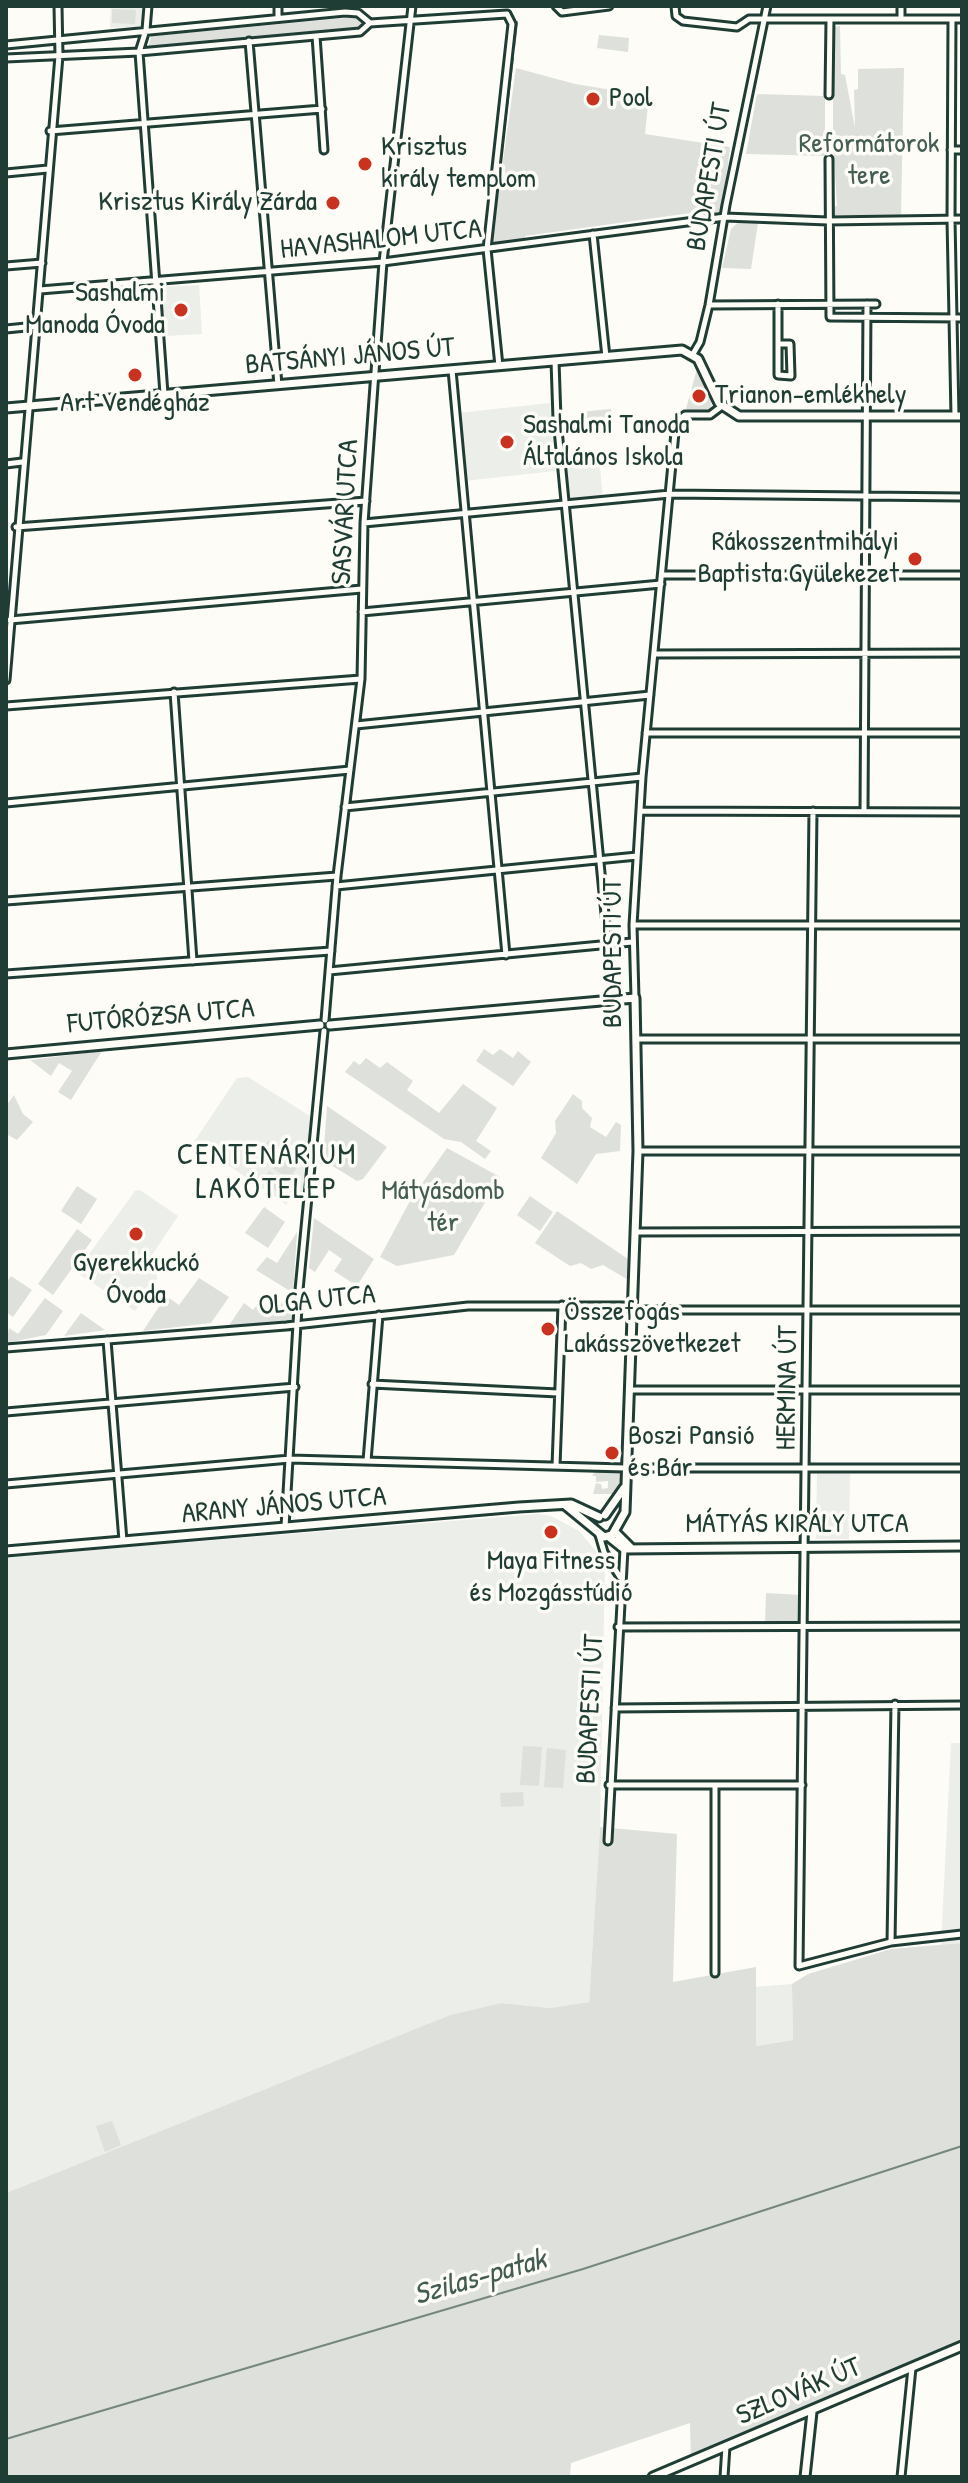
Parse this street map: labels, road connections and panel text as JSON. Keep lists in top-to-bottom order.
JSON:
{
  "streets": {
    "street": [
      "BUDAPESTI ÚT",
      "HAVASHALOM UTCA",
      "BATSÁNYI JÁNOS ÚT",
      "SASVÁR UTCA",
      "FUTÓRÓZSA UTCA",
      "OLGA UTCA",
      "HERMINA ÚT",
      "ARANY JÁNOS UTCA",
      "MÁTYÁS KIRÁLY UTCA",
      "SZLOVÁK ÚT"
    ]
  },
  "crossings": [
    ["BUDAPESTI ÚT", "HAVASHALOM UTCA"],
    ["BUDAPESTI ÚT", "BATSÁNYI JÁNOS ÚT"],
    ["BUDAPESTI ÚT", "FUTÓRÓZSA UTCA"],
    ["BUDAPESTI ÚT", "OLGA UTCA"],
    ["BUDAPESTI ÚT", "MÁTYÁS KIRÁLY UTCA"],
    ["HAVASHALOM UTCA", "SASVÁR UTCA"],
    ["BATSÁNYI JÁNOS ÚT", "SASVÁR UTCA"],
    ["SASVÁR UTCA", "FUTÓRÓZSA UTCA"],
    ["SASVÁR UTCA", "OLGA UTCA"],
    ["SASVÁR UTCA", "ARANY JÁNOS UTCA"],
    ["OLGA UTCA", "HERMINA ÚT"],
    ["HERMINA ÚT", "MÁTYÁS KIRÁLY UTCA"]
  ],
  "districts": ["CENTENÁRIUM LAKÓTELEP"],
  "water": ["Szilas-patak"],
  "parks": ["Reformátorok tere", "Mátyásdomb tér"],
  "places": [
    "Pool",
    "Krisztus király templom",
    "Krisztus Király Zárda",
    "Sashalmi Manoda Óvoda",
    "Art Vendégház",
    "Trianon-emlékhely",
    "Sashalmi Tanoda Általános Iskola",
    "Rákosszentmihályi Baptista Gyülekezet",
    "Gyerekkuckó Óvoda",
    "Összefogás Lakásszövetkezet",
    "Boszi Pansió és Bár",
    "Maya Fitness és Mozgásstúdió"
  ]
}
